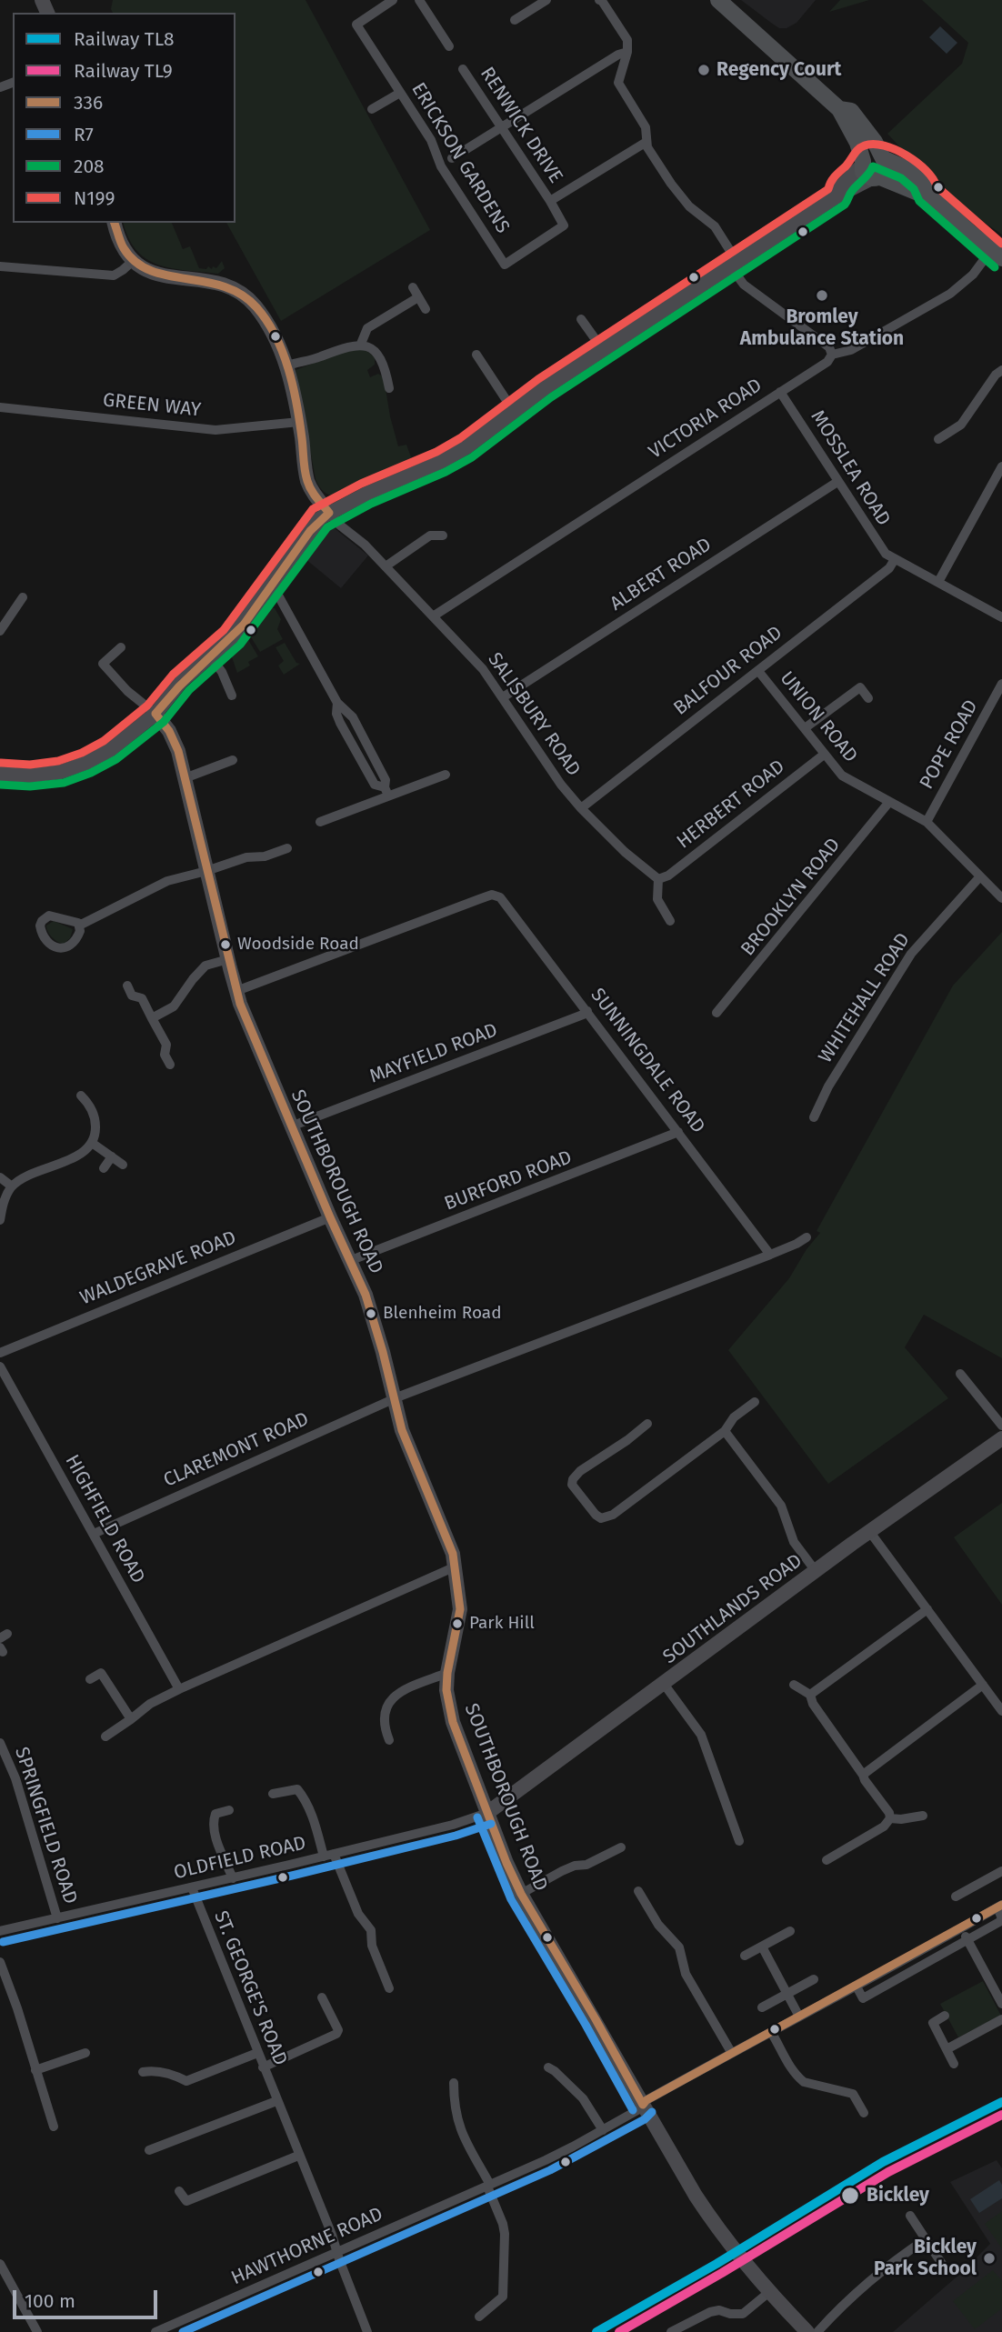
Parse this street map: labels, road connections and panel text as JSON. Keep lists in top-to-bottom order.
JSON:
{
  "streets": {
    "street": [
      "RENWICK DRIVE",
      "ERICKSON GARDENS",
      "GREEN WAY",
      "VICTORIA ROAD",
      "MOSSLEA ROAD",
      "ALBERT ROAD",
      "BALFOUR ROAD",
      "SALISBURY ROAD",
      "UNION ROAD",
      "POPE ROAD",
      "HERBERT ROAD",
      "BROOKLYN ROAD",
      "WHITEHALL ROAD",
      "MAYFIELD ROAD",
      "SUNNINGDALE ROAD",
      "BURFORD ROAD",
      "SOUTHBOROUGH ROAD",
      "WALDEGRAVE ROAD",
      "CLAREMONT ROAD",
      "HIGHFIELD ROAD",
      "SOUTHLANDS ROAD",
      "SPRINGFIELD ROAD",
      "OLDFIELD ROAD",
      "ST. GEORGE'S ROAD",
      "HAWTHORNE ROAD"
    ]
  },
  "crossings": [
    ["RENWICK DRIVE", "ERICKSON GARDENS"],
    ["VICTORIA ROAD", "MOSSLEA ROAD"],
    ["VICTORIA ROAD", "SALISBURY ROAD"],
    ["MOSSLEA ROAD", "ALBERT ROAD"],
    ["MOSSLEA ROAD", "BALFOUR ROAD"],
    ["ALBERT ROAD", "SALISBURY ROAD"],
    ["BALFOUR ROAD", "SALISBURY ROAD"],
    ["BALFOUR ROAD", "UNION ROAD"],
    ["SALISBURY ROAD", "HERBERT ROAD"],
    ["UNION ROAD", "POPE ROAD"],
    ["UNION ROAD", "HERBERT ROAD"],
    ["UNION ROAD", "BROOKLYN ROAD"],
    ["UNION ROAD", "WHITEHALL ROAD"],
    ["MAYFIELD ROAD", "SUNNINGDALE ROAD"],
    ["MAYFIELD ROAD", "SOUTHBOROUGH ROAD"],
    ["SUNNINGDALE ROAD", "BURFORD ROAD"],
    ["SUNNINGDALE ROAD", "SOUTHBOROUGH ROAD"],
    ["BURFORD ROAD", "SOUTHBOROUGH ROAD"],
    ["SOUTHBOROUGH ROAD", "WALDEGRAVE ROAD"],
    ["SOUTHBOROUGH ROAD", "CLAREMONT ROAD"],
    ["SOUTHBOROUGH ROAD", "SOUTHLANDS ROAD"],
    ["SOUTHBOROUGH ROAD", "OLDFIELD ROAD"],
    ["SOUTHBOROUGH ROAD", "HAWTHORNE ROAD"],
    ["CLAREMONT ROAD", "HIGHFIELD ROAD"],
    ["SOUTHLANDS ROAD", "OLDFIELD ROAD"],
    ["SPRINGFIELD ROAD", "OLDFIELD ROAD"],
    ["OLDFIELD ROAD", "ST. GEORGE'S ROAD"],
    ["ST. GEORGE'S ROAD", "HAWTHORNE ROAD"]
  ],
  "places": [
    "Regency Court",
    "Bromley Ambulance Station",
    "Woodside Road",
    "Blenheim Road",
    "Park Hill",
    "Bickley",
    "Bickley Park School"
  ],
  "lines": [
    "transit line N199",
    "transit line 208",
    "transit line 336",
    "transit line R7",
    "rail line TL8",
    "rail line TL9"
  ],
  "legend": [
    "Railway TL8",
    "Railway TL9",
    "336",
    "R7",
    "208",
    "N199"
  ],
  "scale_bar": "100 m"
}
